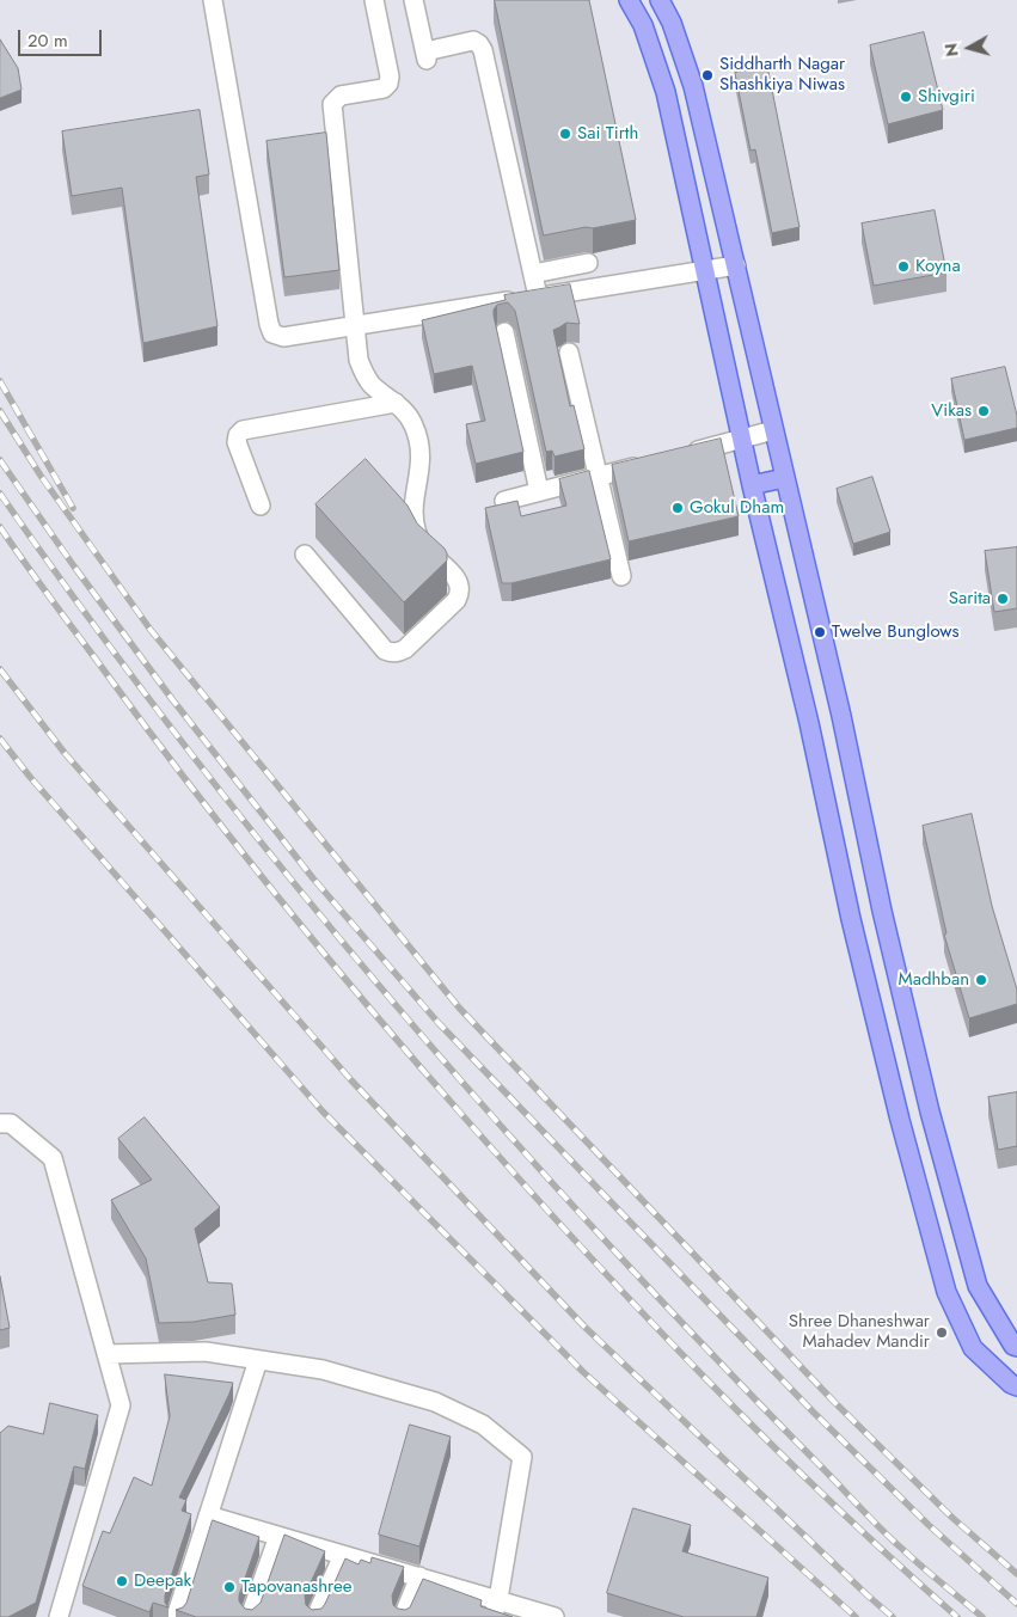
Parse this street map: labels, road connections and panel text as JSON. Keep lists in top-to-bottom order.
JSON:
{
  "places": [
    "Siddharth Nagar Shashkiya Niwas",
    "Shivgiri",
    "Sai Tirth",
    "Koyna",
    "Vikas",
    "Gokul Dham",
    "Sarita",
    "Twelve Bunglows",
    "Madhban",
    "Shree Dhaneshwar Mahadev Mandir",
    "Deepak",
    "Tapovanashree"
  ],
  "scale_bar": "20 m",
  "north": "left"
}
